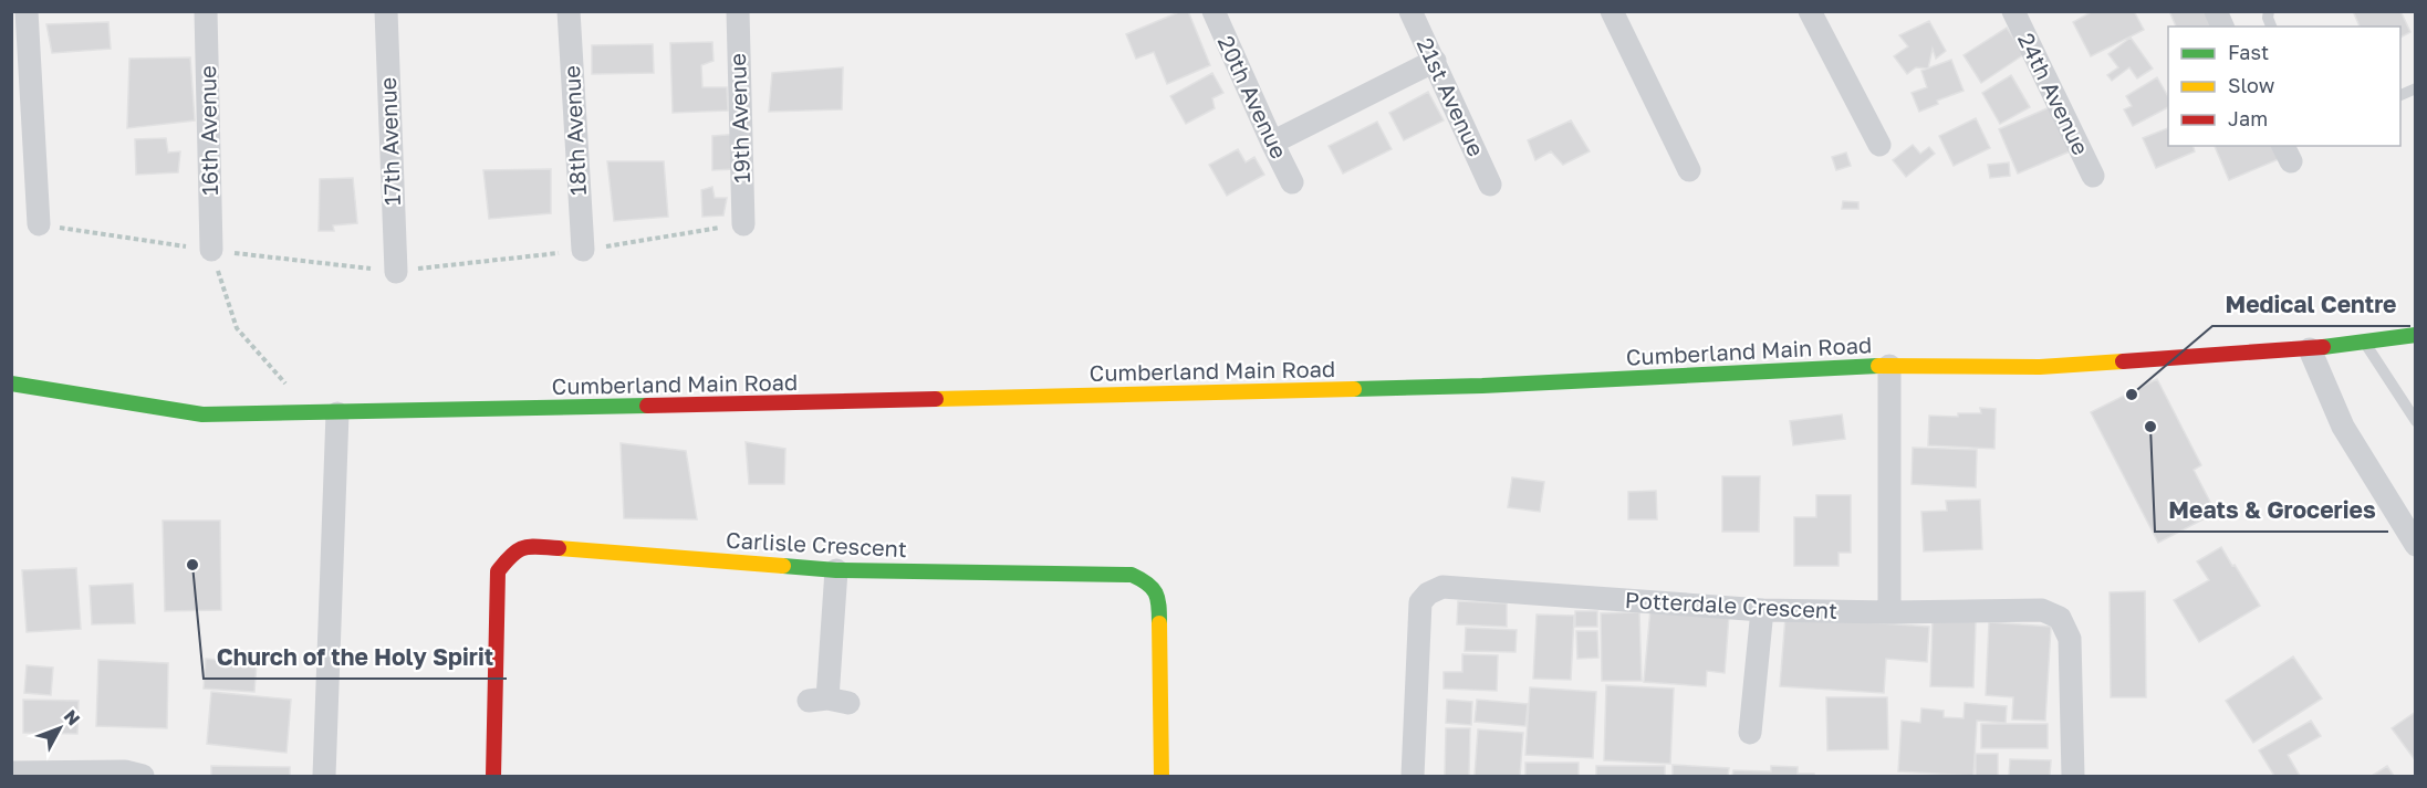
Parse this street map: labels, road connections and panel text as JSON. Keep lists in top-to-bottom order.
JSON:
{
  "streets": {
    "street": [
      "24th Avenue",
      "20th Avenue",
      "21st Avenue",
      "19th Avenue",
      "16th Avenue",
      "18th Avenue",
      "17th Avenue",
      "Cumberland Main Road",
      "Carlisle Crescent",
      "Potterdale Crescent"
    ]
  },
  "places": ["Medical Centre", "Meats & Groceries", "Church of the Holy Spirit"],
  "legend": ["Fast", "Slow", "Jam"],
  "north": "top right"
}
